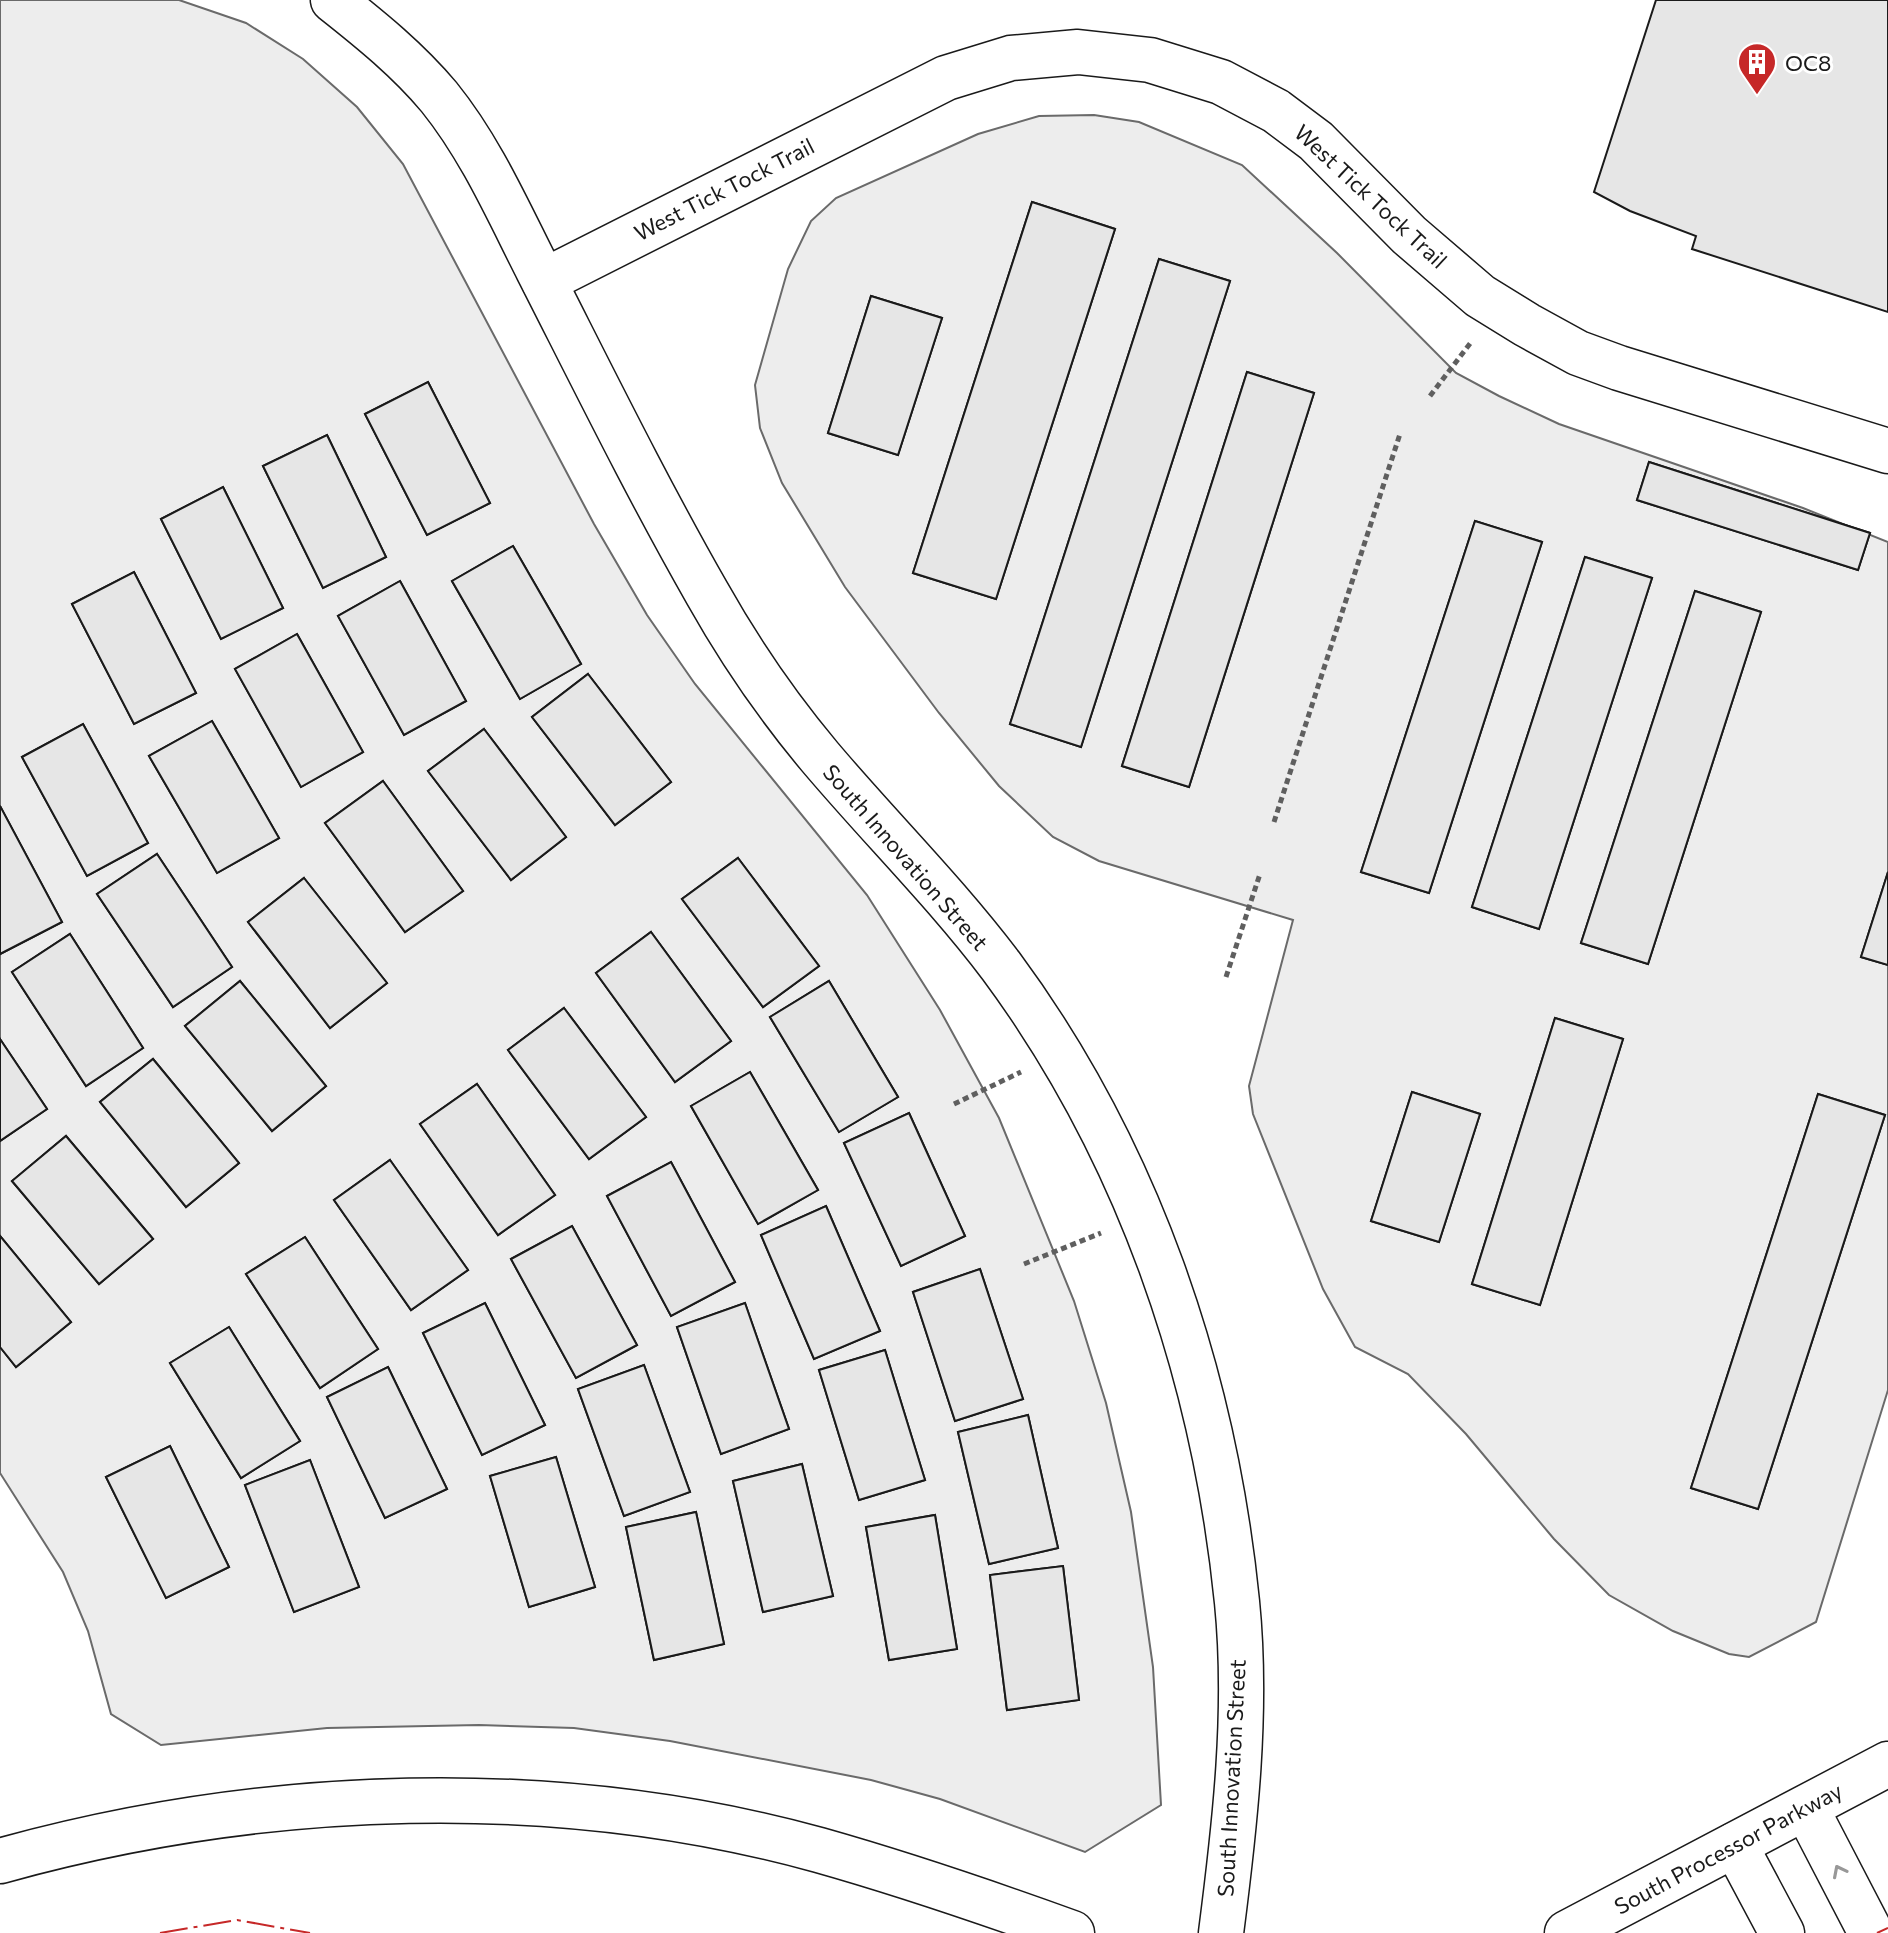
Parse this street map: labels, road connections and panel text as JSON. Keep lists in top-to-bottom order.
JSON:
{
  "streets": {
    "street": ["West Tick Tock Trail", "South Innovation Street", "South Processor Parkway"]
  },
  "crossings": [
    ["West Tick Tock Trail", "South Innovation Street"]
  ],
  "places": {
    "building": ["OC8"]
  }
}
